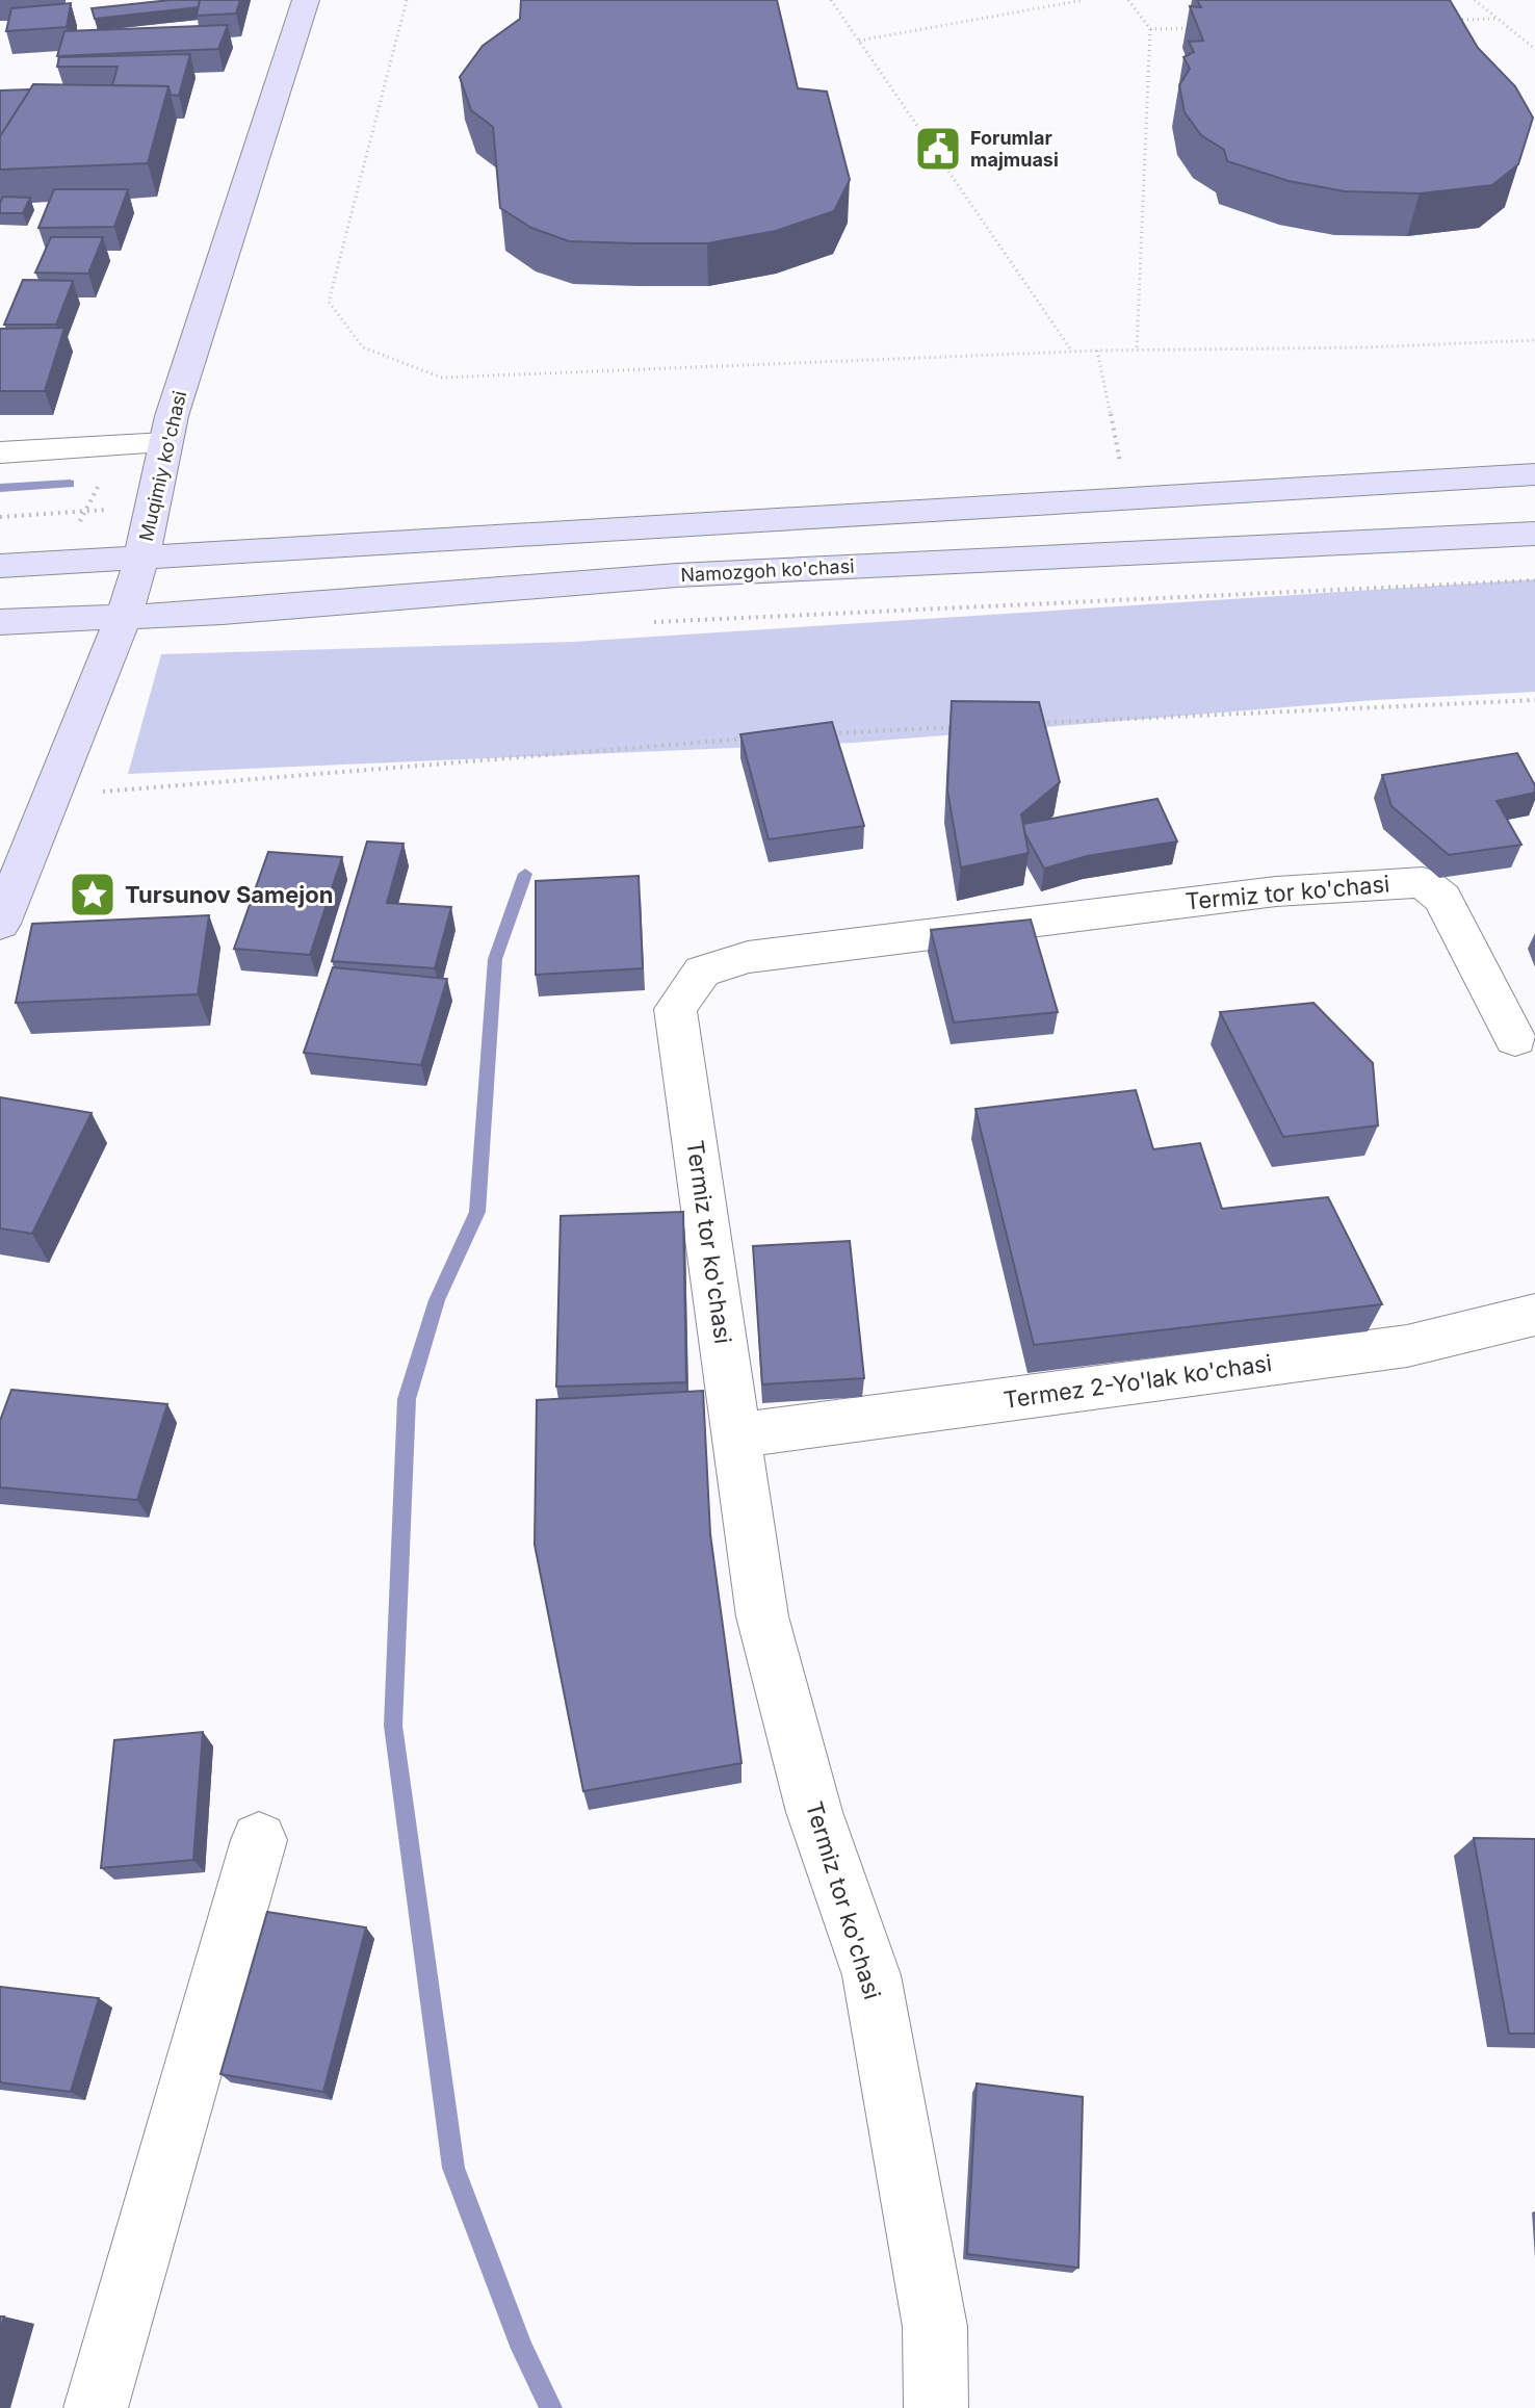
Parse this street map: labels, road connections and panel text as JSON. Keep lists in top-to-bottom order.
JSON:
{
  "streets": {
    "main road": ["Muqimiy ko'chasi", "Namozgoh ko'chasi"],
    "street": ["Termiz tor ko'chasi", "Termez 2-Yo'lak ko'chasi"]
  },
  "crossings": [
    ["Muqimiy ko'chasi", "Namozgoh ko'chasi"],
    ["Termiz tor ko'chasi", "Termez 2-Yo'lak ko'chasi"]
  ],
  "places": {
    "public building": ["Forumlar majmuasi"],
    "place": ["Tursunov Samejon"]
  }
}
